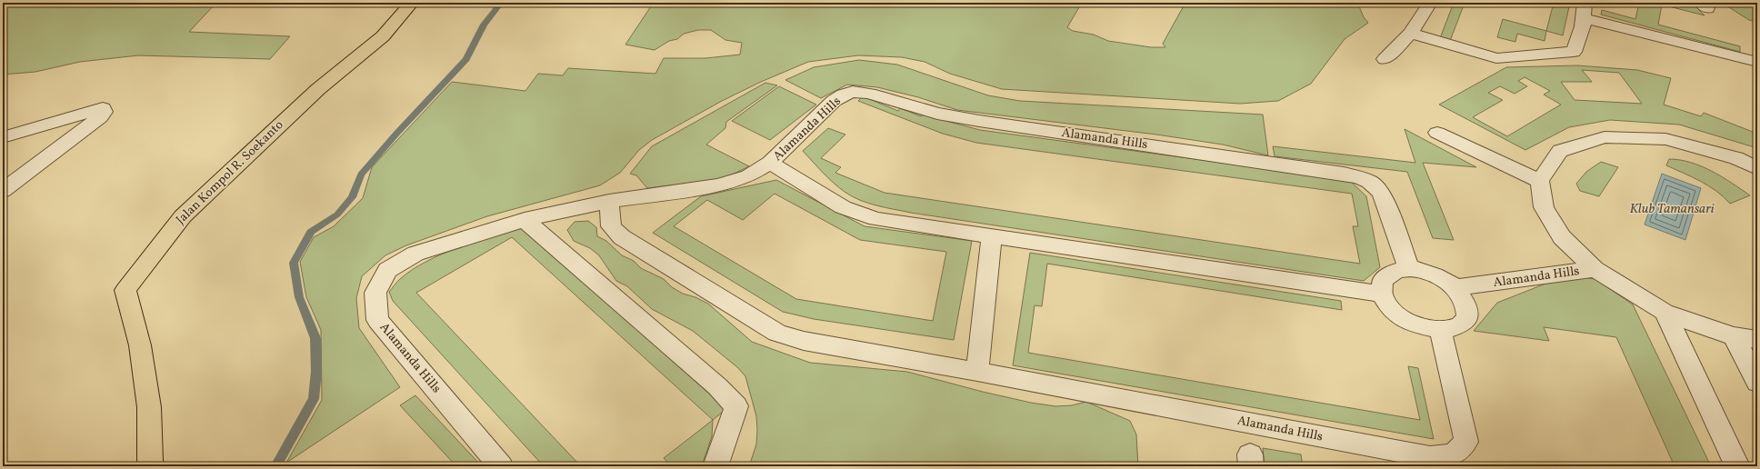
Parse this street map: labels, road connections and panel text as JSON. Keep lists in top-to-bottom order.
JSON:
{
  "streets": {
    "main road": ["Jalan Kompol R. Soekanto"],
    "street": ["Alamanda Hills"]
  },
  "water": ["Klub Tamansari"]
}
